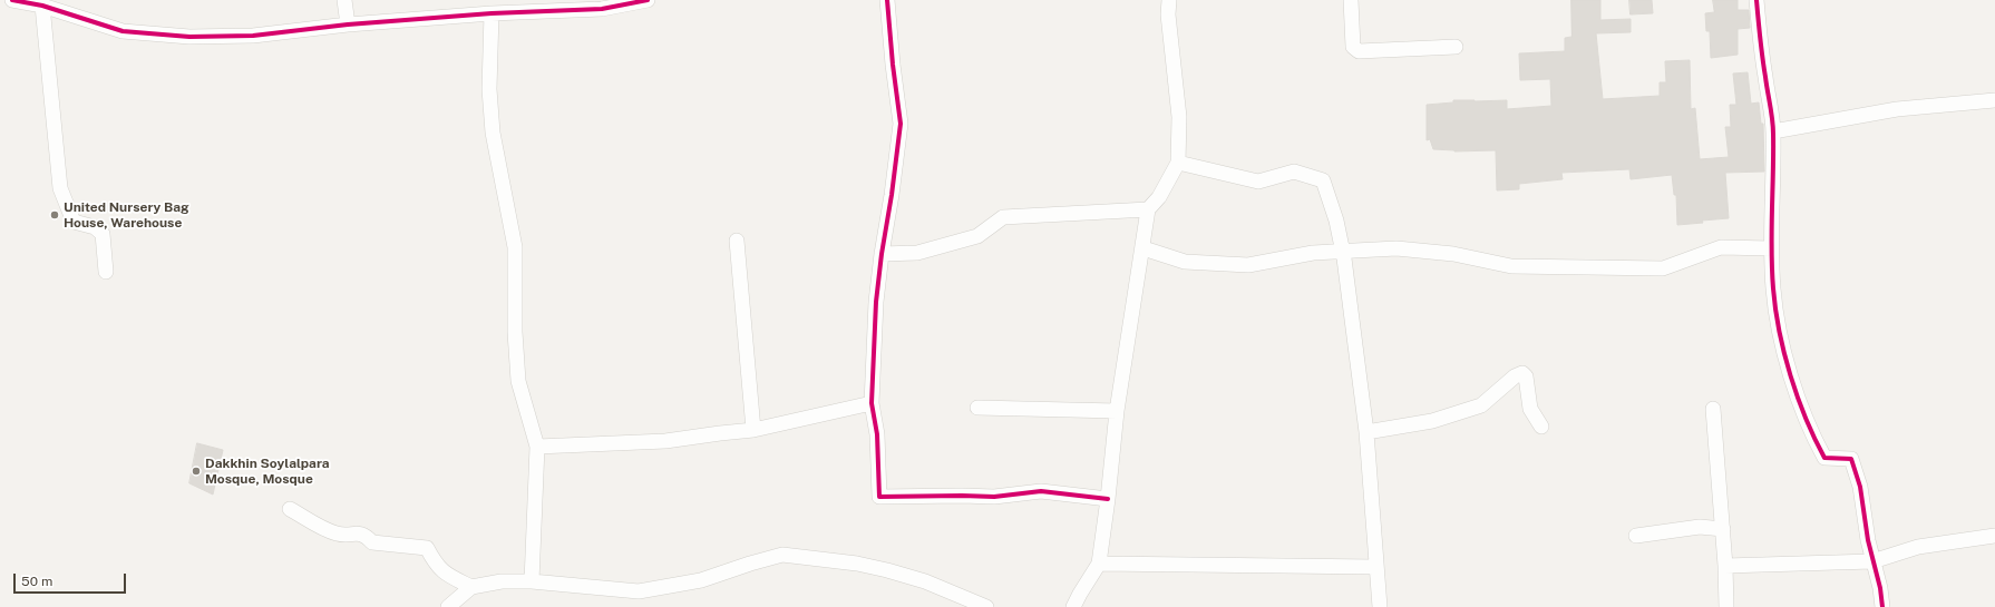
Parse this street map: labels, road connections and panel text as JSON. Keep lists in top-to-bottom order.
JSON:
{
  "places": ["United Nursery Bag House, Warehouse", "Dakkhin Soylalpara Mosque, Mosque"],
  "scale_bar": "50 m"
}
